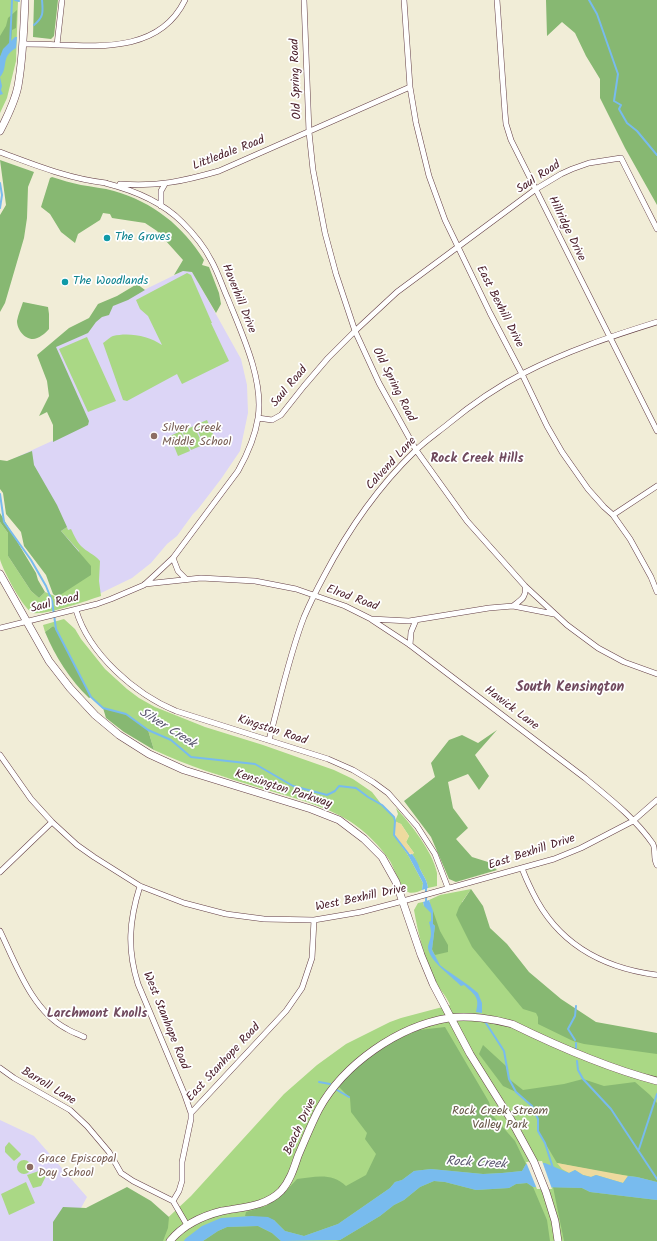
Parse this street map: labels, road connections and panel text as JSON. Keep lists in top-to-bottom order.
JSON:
{
  "streets": {
    "street": [
      "Old Spring Road",
      "Littledale Road",
      "Saul Road",
      "Hillridge Drive",
      "Haverhill Drive",
      "East Bexhill Drive",
      "Calvend Lane",
      "Elrod Road",
      "Hawick Lane",
      "Kingston Road",
      "Kensington Parkway",
      "West Bexhill Drive",
      "West Stanhope Road",
      "East Stanhope Road",
      "Barroll Lane",
      "Beach Drive"
    ]
  },
  "crossings": [
    ["Old Spring Road", "Littledale Road"],
    ["Old Spring Road", "Saul Road"],
    ["Old Spring Road", "Calvend Lane"],
    ["Old Spring Road", "Elrod Road"],
    ["Littledale Road", "Haverhill Drive"],
    ["Littledale Road", "East Bexhill Drive"],
    ["Saul Road", "Hillridge Drive"],
    ["Saul Road", "Haverhill Drive"],
    ["Saul Road", "East Bexhill Drive"],
    ["Saul Road", "Elrod Road"],
    ["Saul Road", "Kingston Road"],
    ["Saul Road", "Kensington Parkway"],
    ["Hillridge Drive", "Calvend Lane"],
    ["East Bexhill Drive", "Calvend Lane"],
    ["East Bexhill Drive", "Hawick Lane"],
    ["East Bexhill Drive", "Kingston Road"],
    ["East Bexhill Drive", "West Bexhill Drive"],
    ["Calvend Lane", "Elrod Road"],
    ["Calvend Lane", "Kingston Road"],
    ["Elrod Road", "Hawick Lane"],
    ["Kingston Road", "West Bexhill Drive"],
    ["Kensington Parkway", "West Bexhill Drive"],
    ["Kensington Parkway", "Beach Drive"],
    ["West Bexhill Drive", "West Stanhope Road"],
    ["West Bexhill Drive", "East Stanhope Road"],
    ["West Stanhope Road", "East Stanhope Road"],
    ["East Stanhope Road", "Barroll Lane"]
  ],
  "districts": ["Rock Creek Hills", "South Kensington", "Larchmont Knolls"],
  "water": ["Silver Creek", "Rock Creek"],
  "parks": ["Rock Creek Stream Valley Park"],
  "places": [
    "The Groves",
    "The Woodlands",
    "Silver Creek Middle School",
    "Grace Episcopal Day School"
  ]
}
